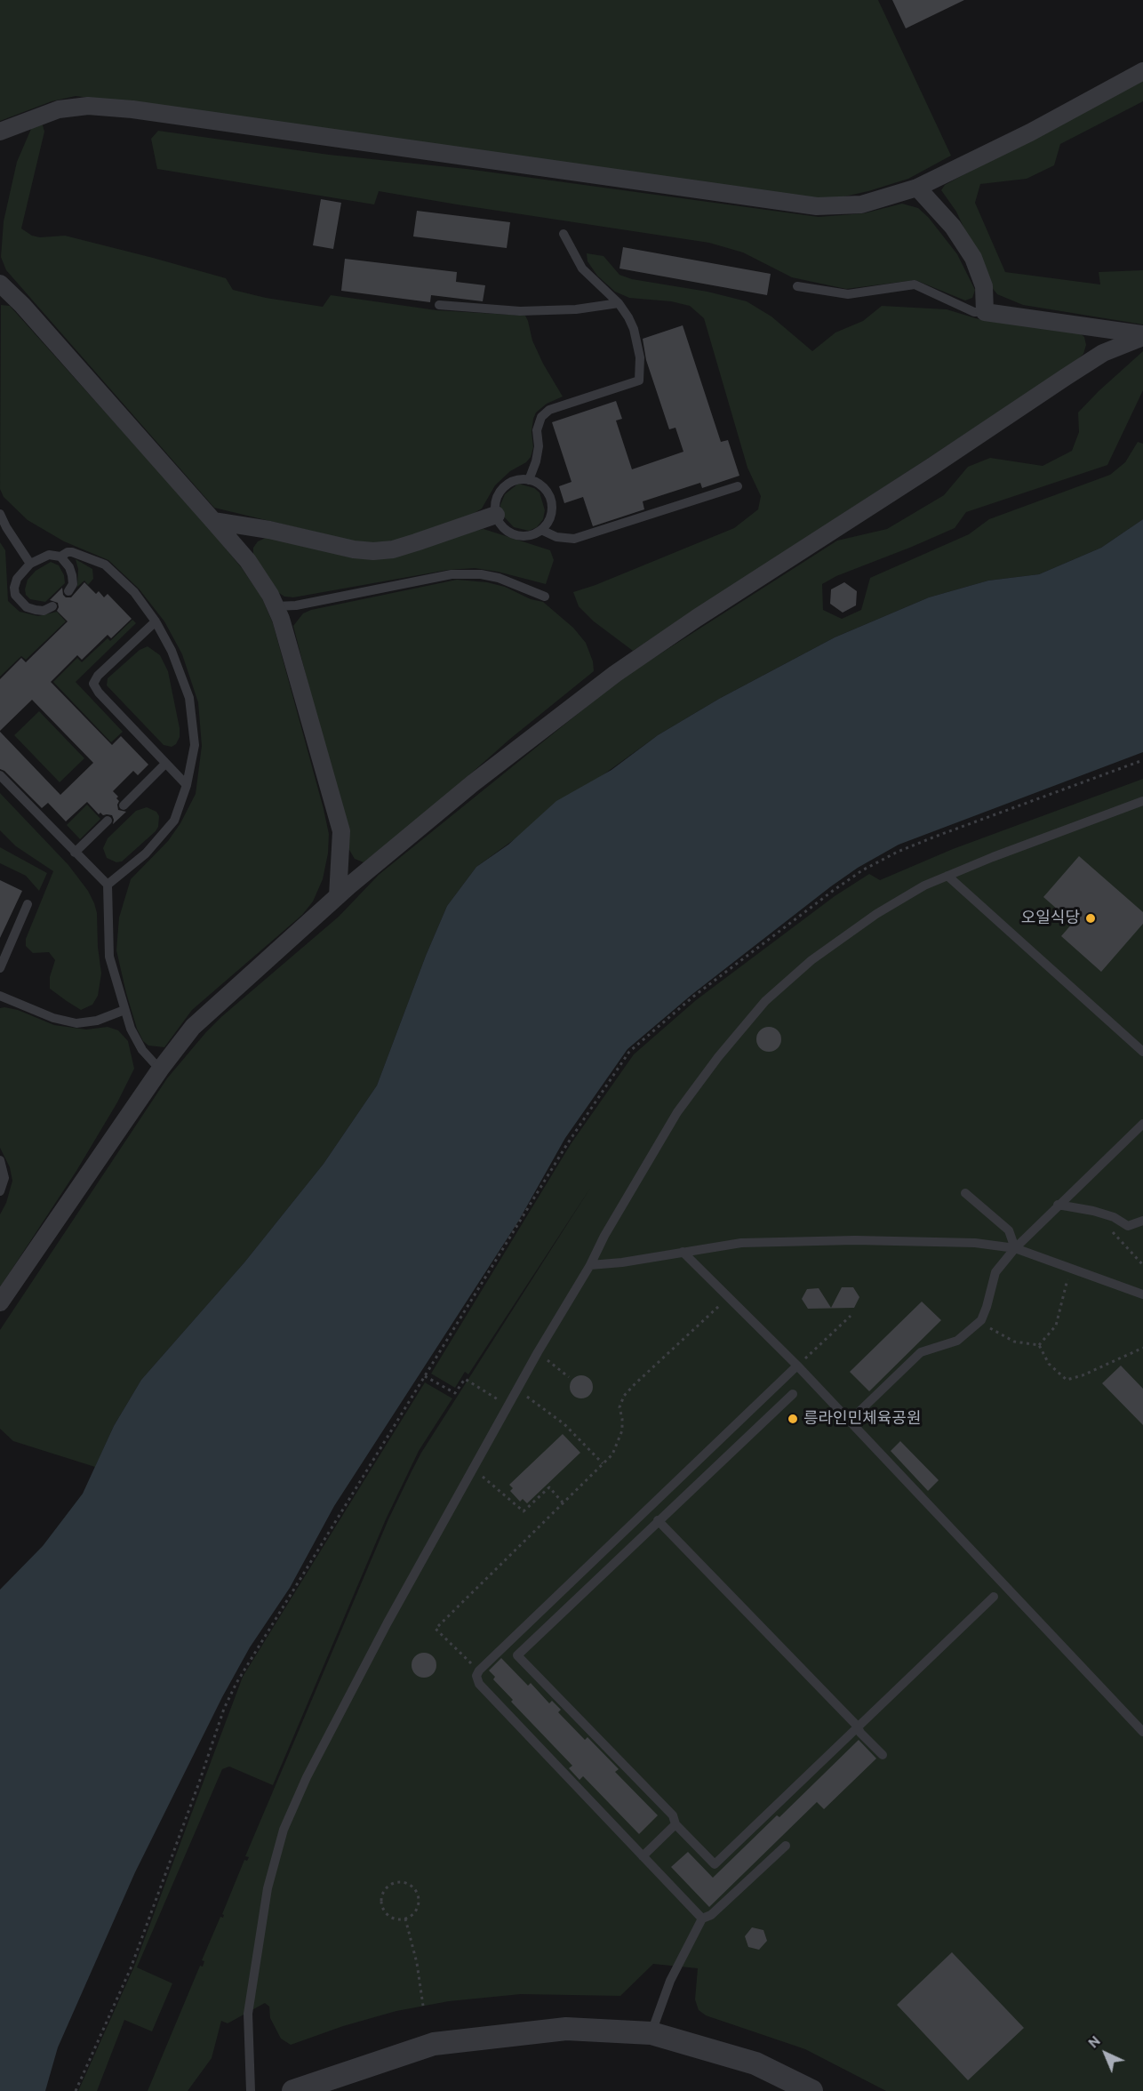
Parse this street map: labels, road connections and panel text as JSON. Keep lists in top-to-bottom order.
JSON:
{
  "places": ["오일식당", "릉라인민체육공원"],
  "north": "top left"
}
